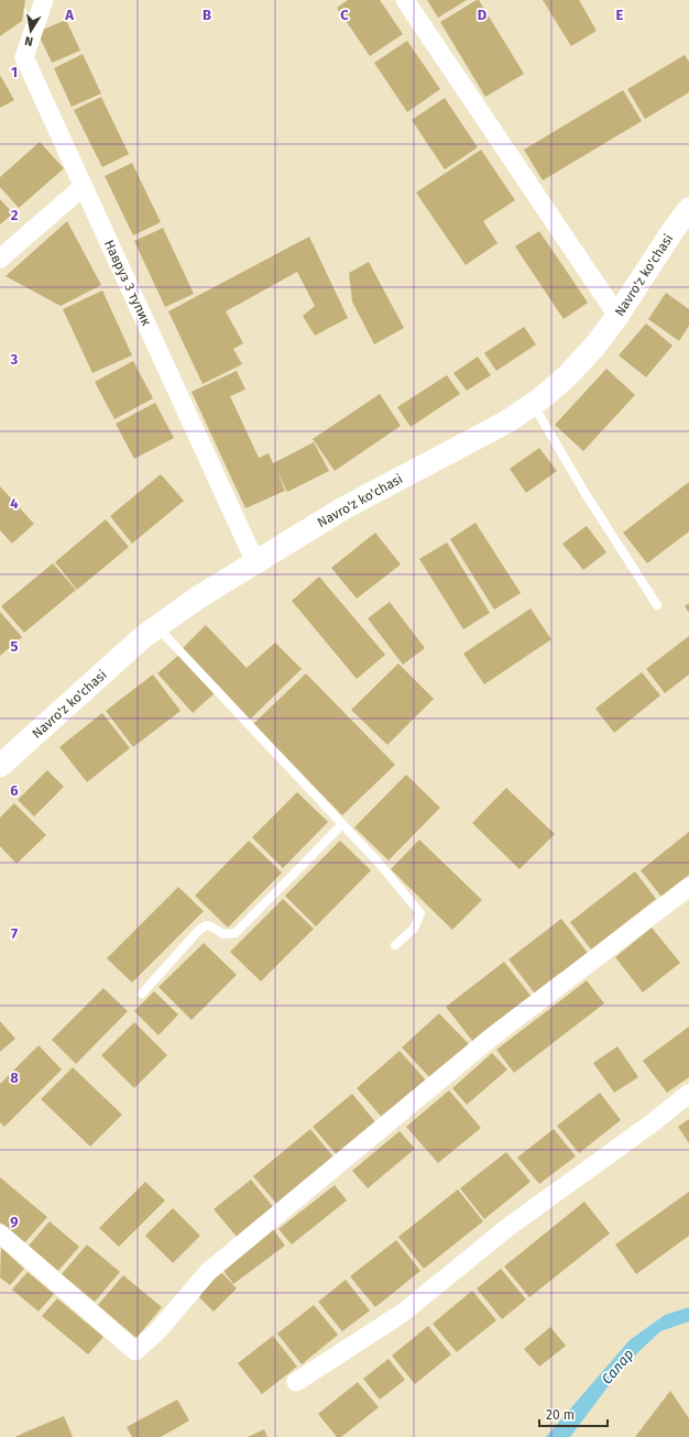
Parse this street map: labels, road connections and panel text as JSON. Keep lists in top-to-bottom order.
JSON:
{
  "streets": {
    "street": ["Navro'z ko'chasi", "Навруз 3 тупик"]
  },
  "crossings": [
    ["Navro'z ko'chasi", "Навруз 3 тупик"]
  ],
  "water": ["Салар"],
  "scale_bar": "20 m",
  "north": "bottom",
  "grid": {
    "columns": [
      "A",
      "B",
      "C",
      "D",
      "E"
    ],
    "rows": [
      "1",
      "2",
      "3",
      "4",
      "5",
      "6",
      "7",
      "8",
      "9"
    ]
  }
}
